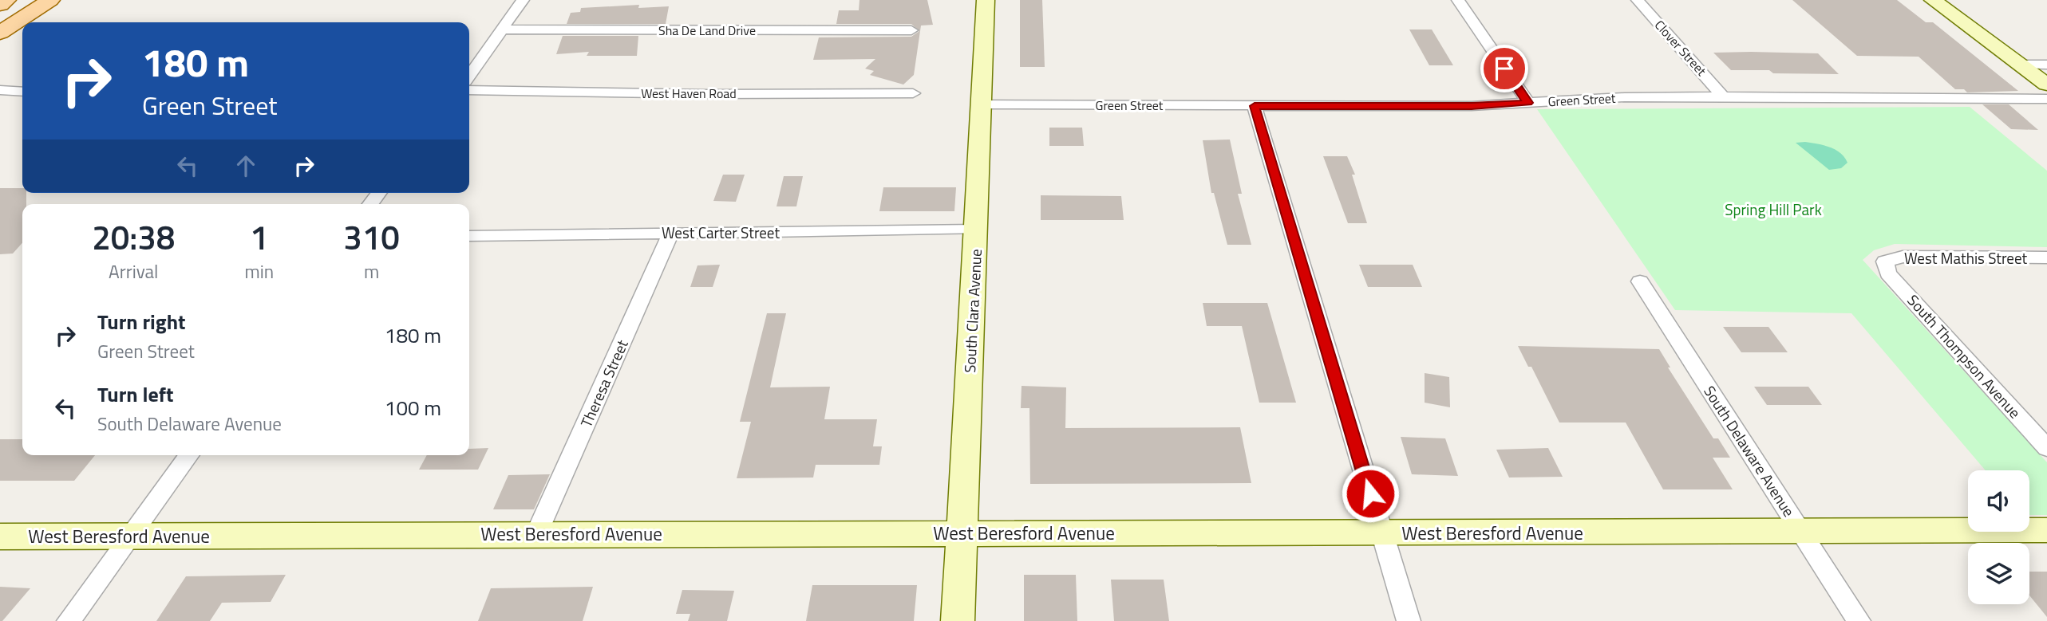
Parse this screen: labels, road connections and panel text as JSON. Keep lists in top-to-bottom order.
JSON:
{
  "streets": {
    "street": [
      "Sha De Land Drive",
      "Clover Street",
      "West Haven Road",
      "Green Street",
      "West Carter Street",
      "West Mathis Street",
      "South Clara Avenue",
      "South Thompson Avenue",
      "Theresa Street",
      "South Delaware Avenue",
      "West Beresford Avenue"
    ]
  },
  "crossings": [
    ["Clover Street", "Green Street"],
    ["Green Street", "South Clara Avenue"],
    ["West Carter Street", "South Clara Avenue"],
    ["West Carter Street", "Theresa Street"],
    ["West Mathis Street", "South Thompson Avenue"],
    ["South Clara Avenue", "West Beresford Avenue"],
    ["Theresa Street", "West Beresford Avenue"],
    ["South Delaware Avenue", "West Beresford Avenue"]
  ],
  "parks": ["Spring Hill Park"],
  "page": {
    "turn": ["180 m", "Green Street"],
    "eta": [
      "20:38",
      "Arrival",
      "1",
      "min",
      "310",
      "m"
    ],
    "list": [
      {
        "name": "Turn right",
        "note": "Green Street",
        "value": "180 m"
      },
      {
        "name": "Turn left",
        "note": "South Delaware Avenue",
        "value": "100 m"
      }
    ]
  }
}
